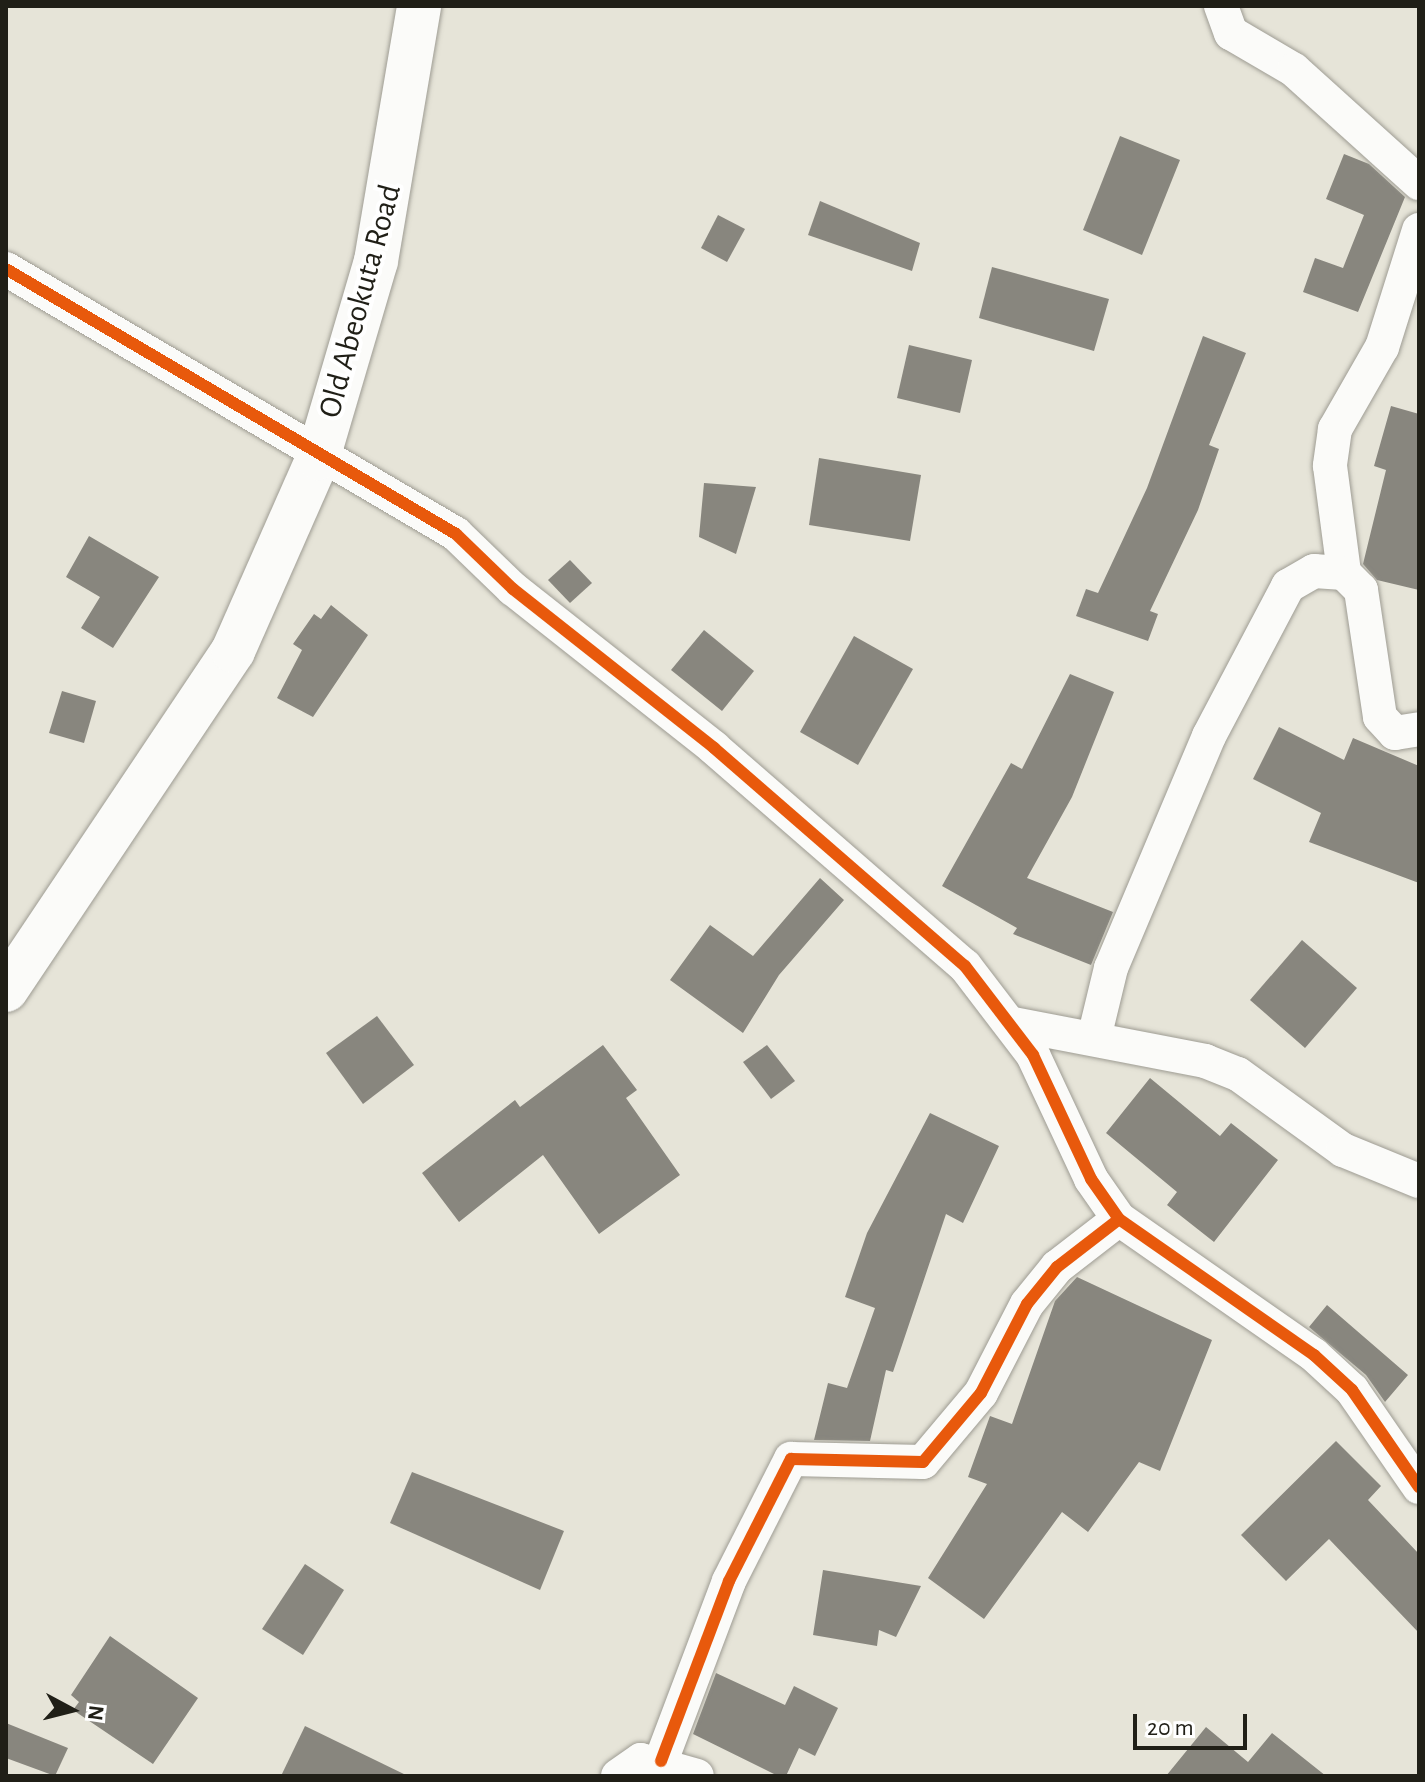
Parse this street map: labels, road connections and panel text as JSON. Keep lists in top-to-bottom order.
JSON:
{
  "streets": {
    "highway": ["Old Abeokuta Road"]
  },
  "scale_bar": "20 m",
  "north": "right"
}
